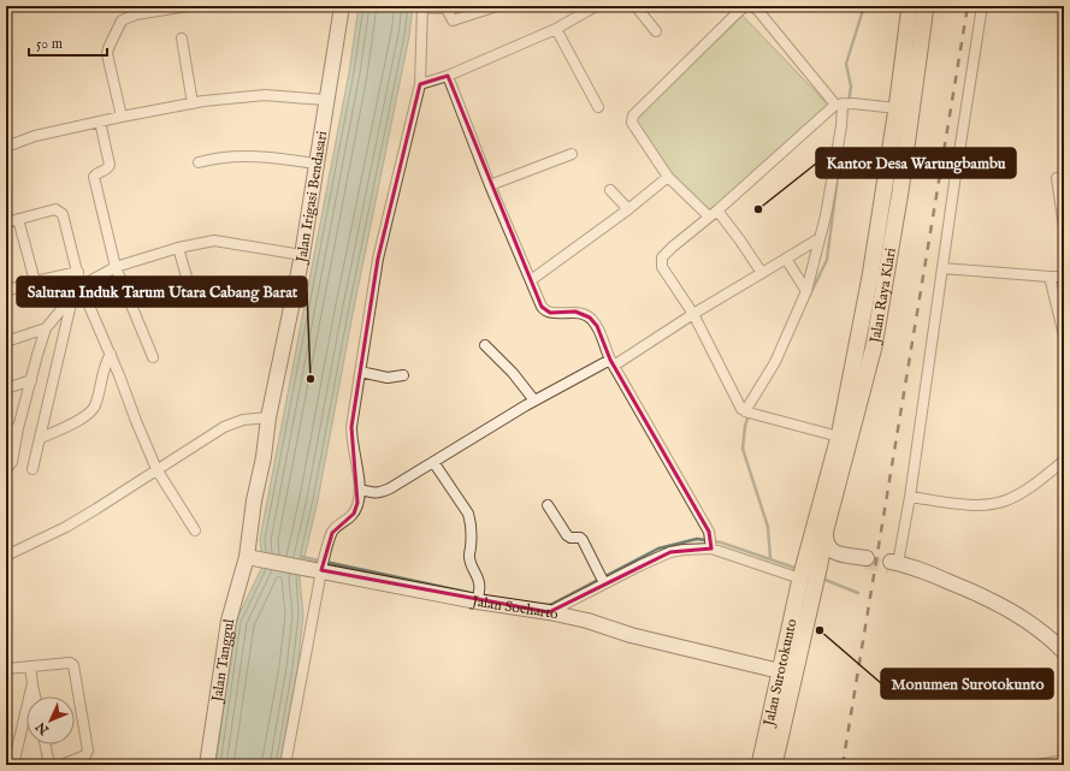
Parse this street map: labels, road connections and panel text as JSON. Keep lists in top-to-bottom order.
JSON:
{
  "streets": {
    "main road": ["Jalan Raya Klari", "Jalan Surotokunto"],
    "street": ["Jalan Irigasi Bendasari", "Jalan Soeharto", "Jalan Tanggul"]
  },
  "crossings": [
    ["Jalan Irigasi Bendasari", "Jalan Soeharto"],
    ["Jalan Irigasi Bendasari", "Jalan Tanggul"],
    ["Jalan Raya Klari", "Jalan Surotokunto"],
    ["Jalan Soeharto", "Jalan Tanggul"],
    ["Jalan Soeharto", "Jalan Surotokunto"]
  ],
  "places": ["Kantor Desa Warungbambu", "Saluran Induk Tarum Utara Cabang Barat", "Monumen Surotokunto"],
  "scale_bar": "50 m",
  "north": "bottom left"
}
